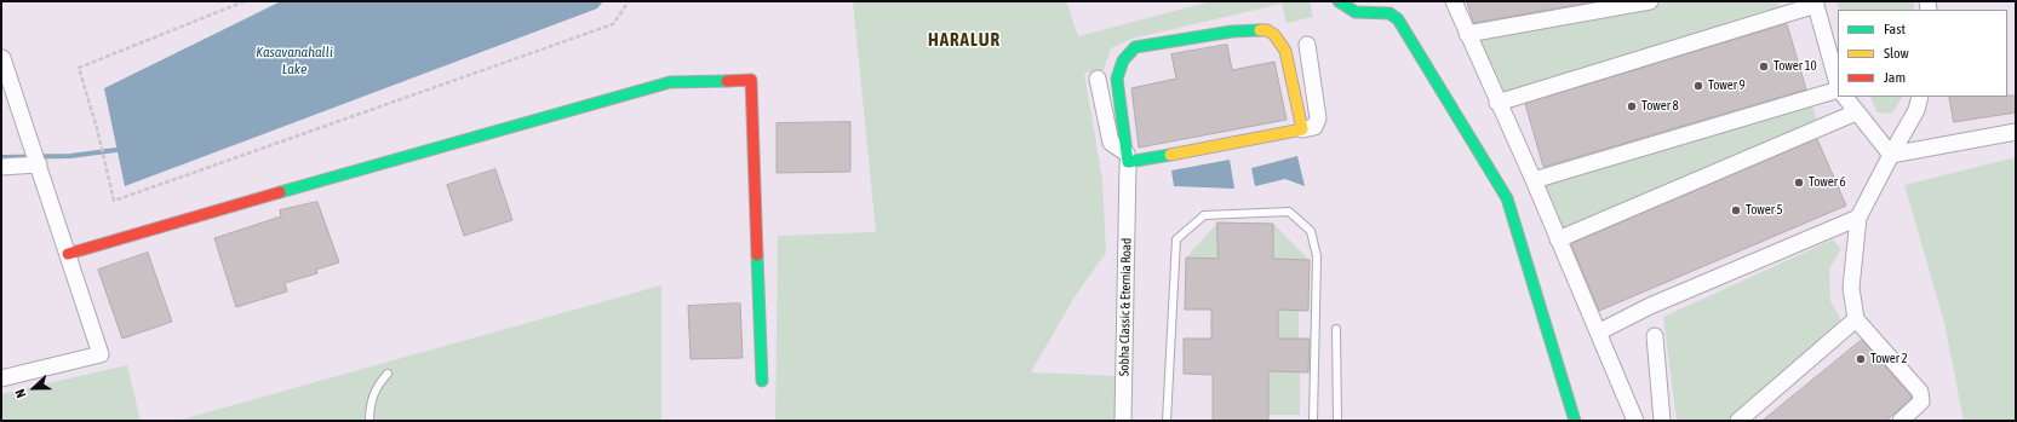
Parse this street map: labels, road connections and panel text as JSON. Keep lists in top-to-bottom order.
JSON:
{
  "streets": {
    "street": ["Sobha Classic & Eternia Road"]
  },
  "districts": ["HARALUR"],
  "water": ["Kasavanahalli Lake"],
  "places": [
    "Tower 10",
    "Tower 9",
    "Tower 8",
    "Tower 6",
    "Tower 5",
    "Tower 2"
  ],
  "legend": ["Fast", "Slow", "Jam"],
  "north": "left"
}
